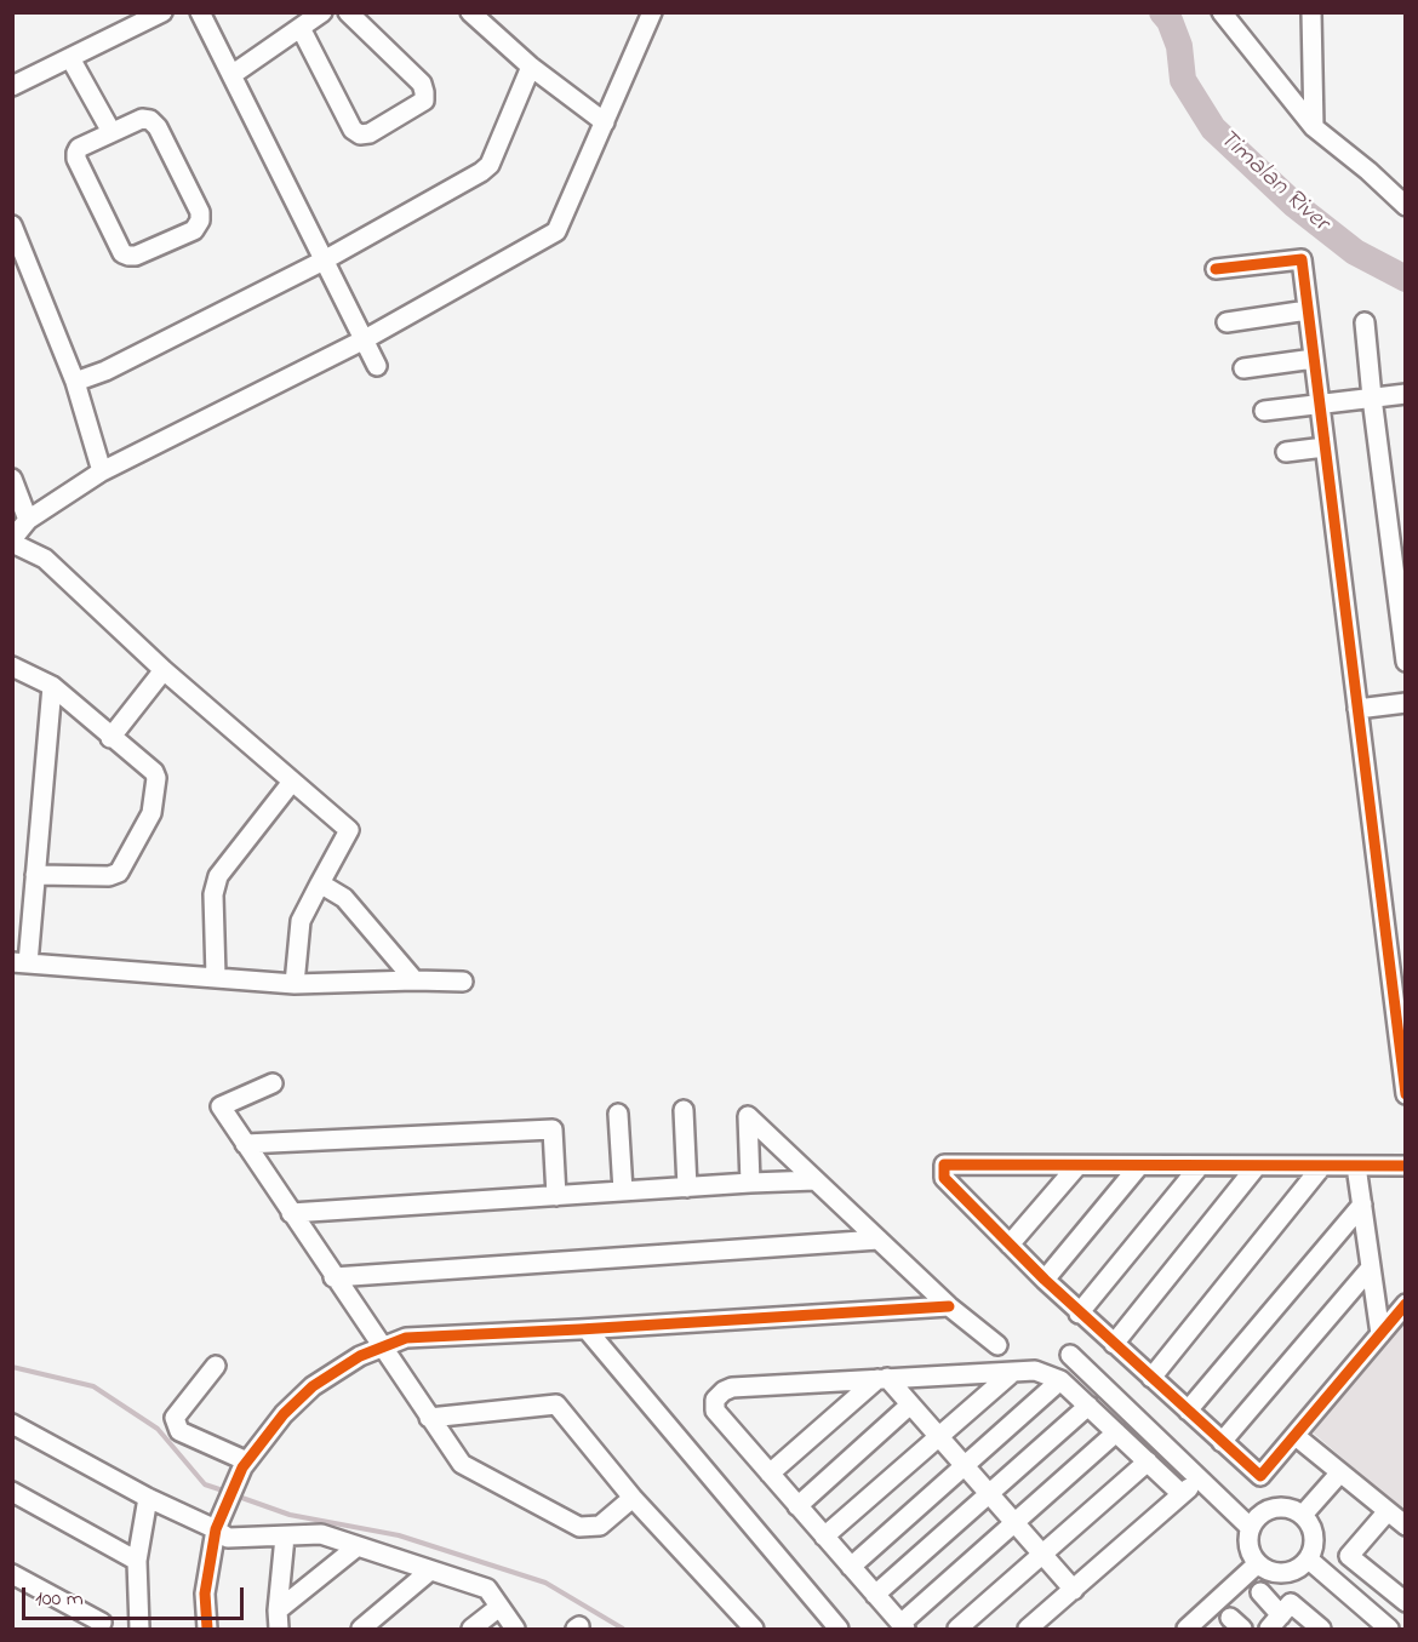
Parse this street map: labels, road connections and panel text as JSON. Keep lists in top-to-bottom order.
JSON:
{
  "water": ["Timalan River"],
  "scale_bar": "100 m"
}
